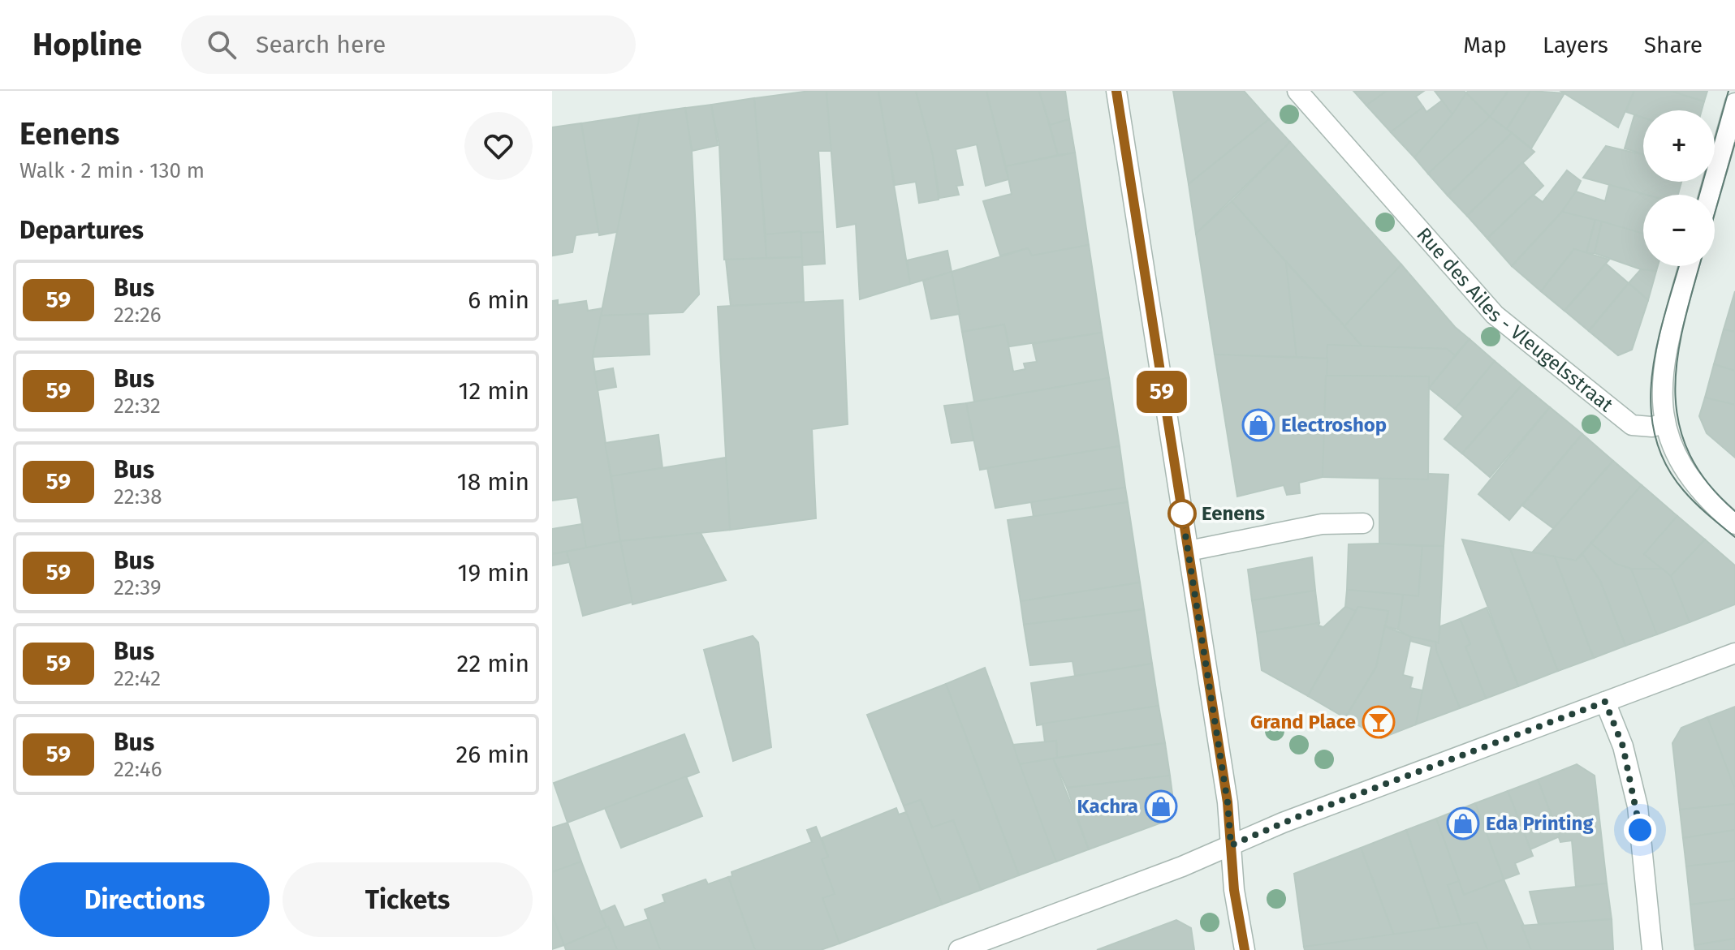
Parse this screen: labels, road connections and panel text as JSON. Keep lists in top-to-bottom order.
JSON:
{
  "streets": {
    "street": ["Rue des Ailes - Vleugelsstraat"]
  },
  "places": {
    "shop": ["Electroshop", "Kachra", "Eda Printing"],
    "other": ["Eenens"],
    "bar": ["Grand Place"]
  },
  "lines": ["bus line 59"],
  "page": {
    "header": "Hopline",
    "search": "Search here",
    "nav": ["Map", "Layers", "Share"],
    "heading": [
      ["Eenens", "Walk · 2 min · 130 m"],
      "Departures"
    ],
    "on_map": "59",
    "map_buttons": ["+", "−"],
    "list": [
      {
        "mark": "59",
        "name": "Bus",
        "note": "22:26",
        "value": "6 min"
      },
      {
        "mark": "59",
        "name": "Bus",
        "note": "22:32",
        "value": "12 min"
      },
      {
        "mark": "59",
        "name": "Bus",
        "note": "22:38",
        "value": "18 min"
      },
      {
        "mark": "59",
        "name": "Bus",
        "note": "22:39",
        "value": "19 min"
      },
      {
        "mark": "59",
        "name": "Bus",
        "note": "22:42",
        "value": "22 min"
      },
      {
        "mark": "59",
        "name": "Bus",
        "note": "22:46",
        "value": "26 min"
      }
    ],
    "buttons": ["Directions", "Tickets"]
  }
}
